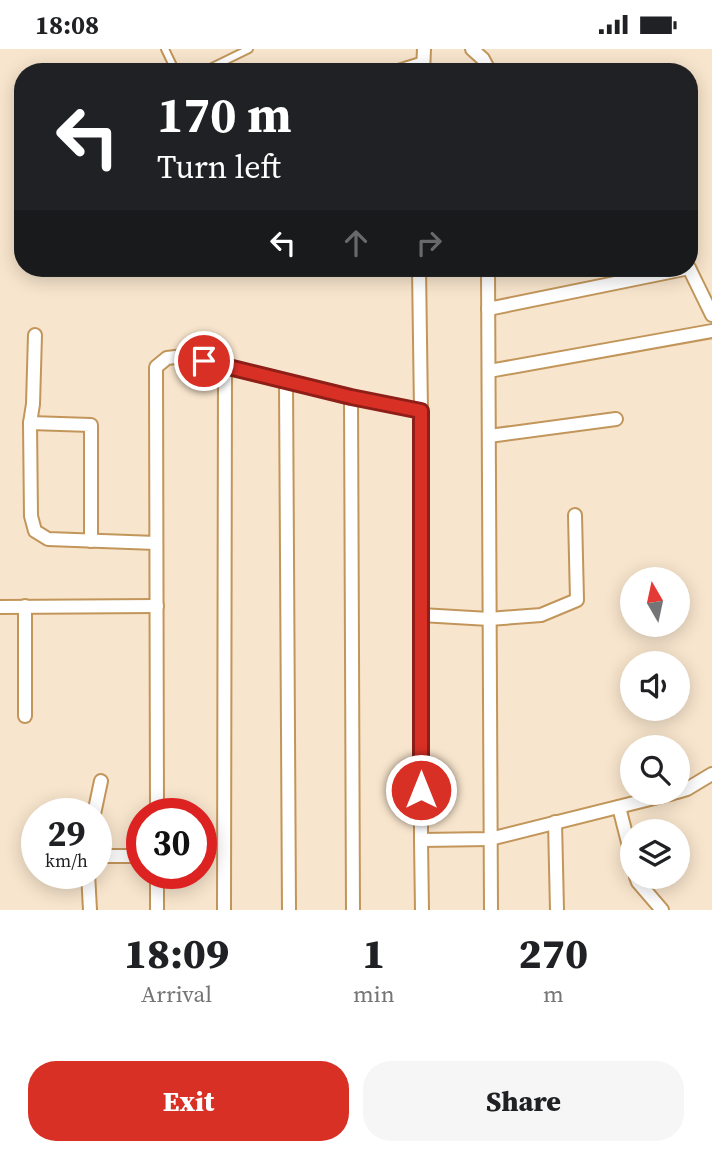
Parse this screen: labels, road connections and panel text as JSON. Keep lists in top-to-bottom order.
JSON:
{
  "north": "top",
  "page": {
    "status": "18:08",
    "turn": ["170 m", "Turn left"],
    "speed": "29 km/h",
    "limit": "30",
    "eta": [
      "18:09",
      "Arrival",
      "1",
      "min",
      "270",
      "m"
    ],
    "buttons": ["Exit", "Share"]
  }
}
